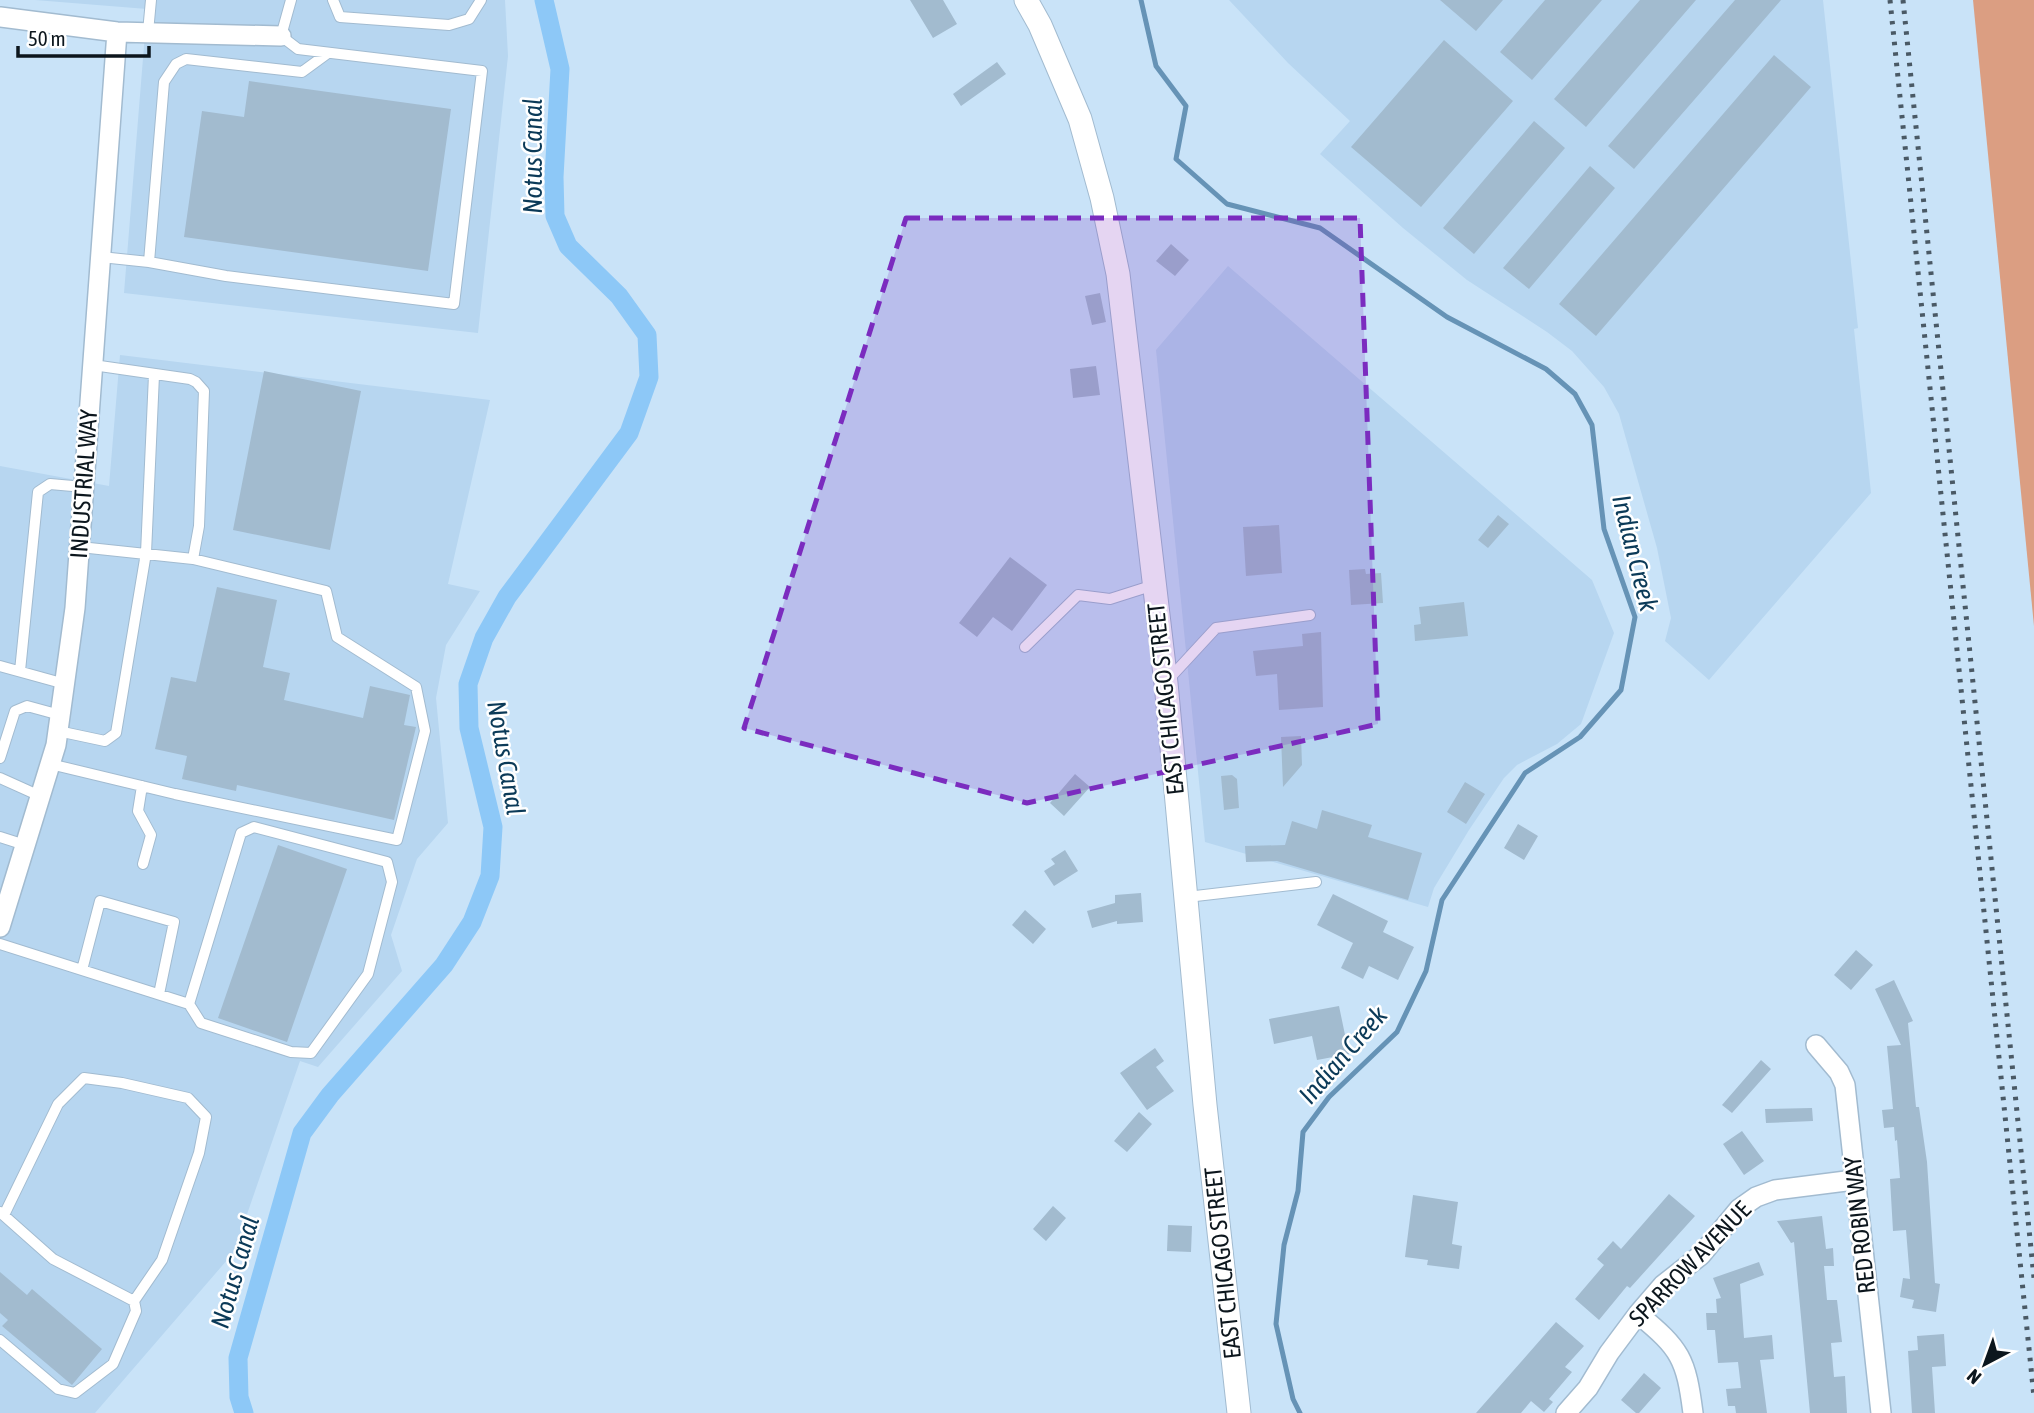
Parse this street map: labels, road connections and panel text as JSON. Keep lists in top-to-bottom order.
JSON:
{
  "streets": {
    "street": [
      "INDUSTRIAL WAY",
      "EAST CHICAGO STREET",
      "RED ROBIN WAY",
      "SPARROW AVENUE"
    ]
  },
  "crossings": [
    ["RED ROBIN WAY", "SPARROW AVENUE"]
  ],
  "water": ["Notus Canal", "Indian Creek"],
  "scale_bar": "50 m",
  "north": "bottom left"
}
